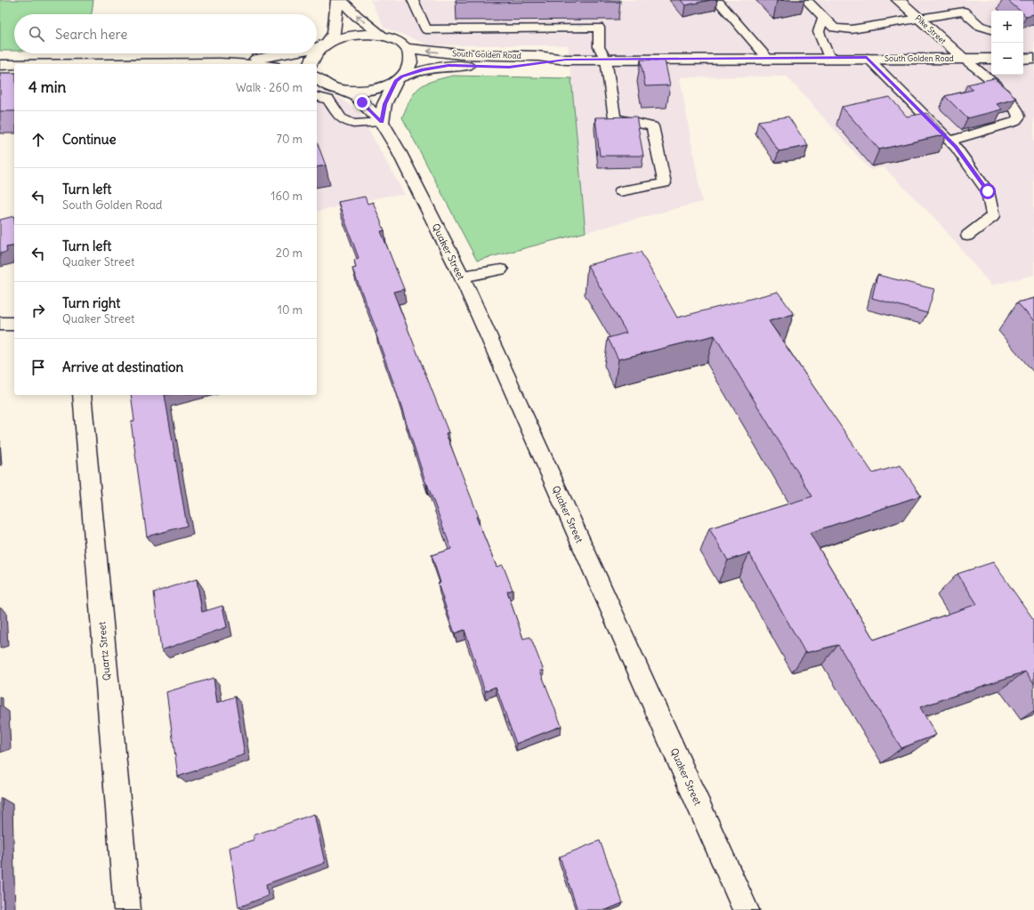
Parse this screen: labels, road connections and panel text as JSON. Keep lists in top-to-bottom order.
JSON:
{
  "streets": {
    "street": [
      "Pike Street",
      "South Golden Road",
      "Quaker Street",
      "Quartz Street"
    ]
  },
  "crossings": [
    ["Pike Street", "South Golden Road"],
    ["South Golden Road", "Quaker Street"]
  ],
  "page": {
    "map_buttons": ["+", "−"],
    "search": "Search here",
    "heading": ["4 min", "Walk · 260 m"],
    "list": [
      ["Continue", "70 m"],
      ["Turn left", "South Golden Road", "160 m"],
      ["Turn left", "Quaker Street", "20 m"],
      ["Turn right", "Quaker Street", "10 m"],
      "Arrive at destination"
    ]
  }
}
